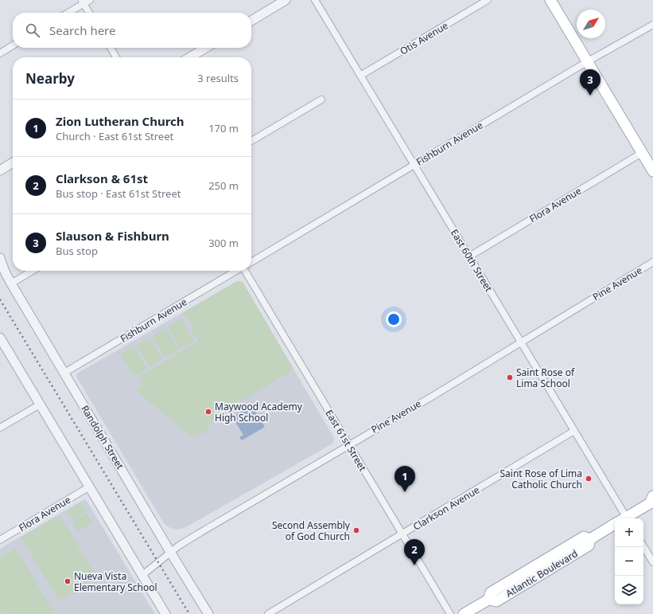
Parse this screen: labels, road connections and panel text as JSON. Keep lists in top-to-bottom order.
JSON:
{
  "streets": {
    "main road": ["Atlantic Boulevard"],
    "street": [
      "Otis Avenue",
      "Fishburn Avenue",
      "Flora Avenue",
      "East 60th Street",
      "Pine Avenue",
      "Randolph Street",
      "East 61st Street",
      "Clarkson Avenue"
    ]
  },
  "crossings": [
    ["Otis Avenue", "East 60th Street"],
    ["Fishburn Avenue", "East 60th Street"],
    ["Fishburn Avenue", "Randolph Street"],
    ["Flora Avenue", "East 60th Street"],
    ["East 60th Street", "Pine Avenue"],
    ["East 60th Street", "Clarkson Avenue"],
    ["Pine Avenue", "Randolph Street"],
    ["Pine Avenue", "East 61st Street"],
    ["East 61st Street", "Clarkson Avenue"]
  ],
  "places": [
    "Saint Rose of Lima School",
    "Maywood Academy High School",
    "Saint Rose of Lima Catholic Church",
    "Second Assembly of God Church",
    "Nueva Vista Elementary School"
  ],
  "north": "top right",
  "page": {
    "search": "Search here",
    "heading": ["Nearby", "3 results"],
    "pins": ["3", "1", "2"],
    "list": [
      {
        "mark": "1",
        "name": "Zion Lutheran Church",
        "note": "Church · East 61st Street",
        "value": "170 m"
      },
      {
        "mark": "2",
        "name": "Clarkson & 61st",
        "note": "Bus stop · East 61st Street",
        "value": "250 m"
      },
      {
        "mark": "3",
        "name": "Slauson & Fishburn",
        "note": "Bus stop",
        "value": "300 m"
      }
    ],
    "map_buttons": ["+", "−"]
  }
}
